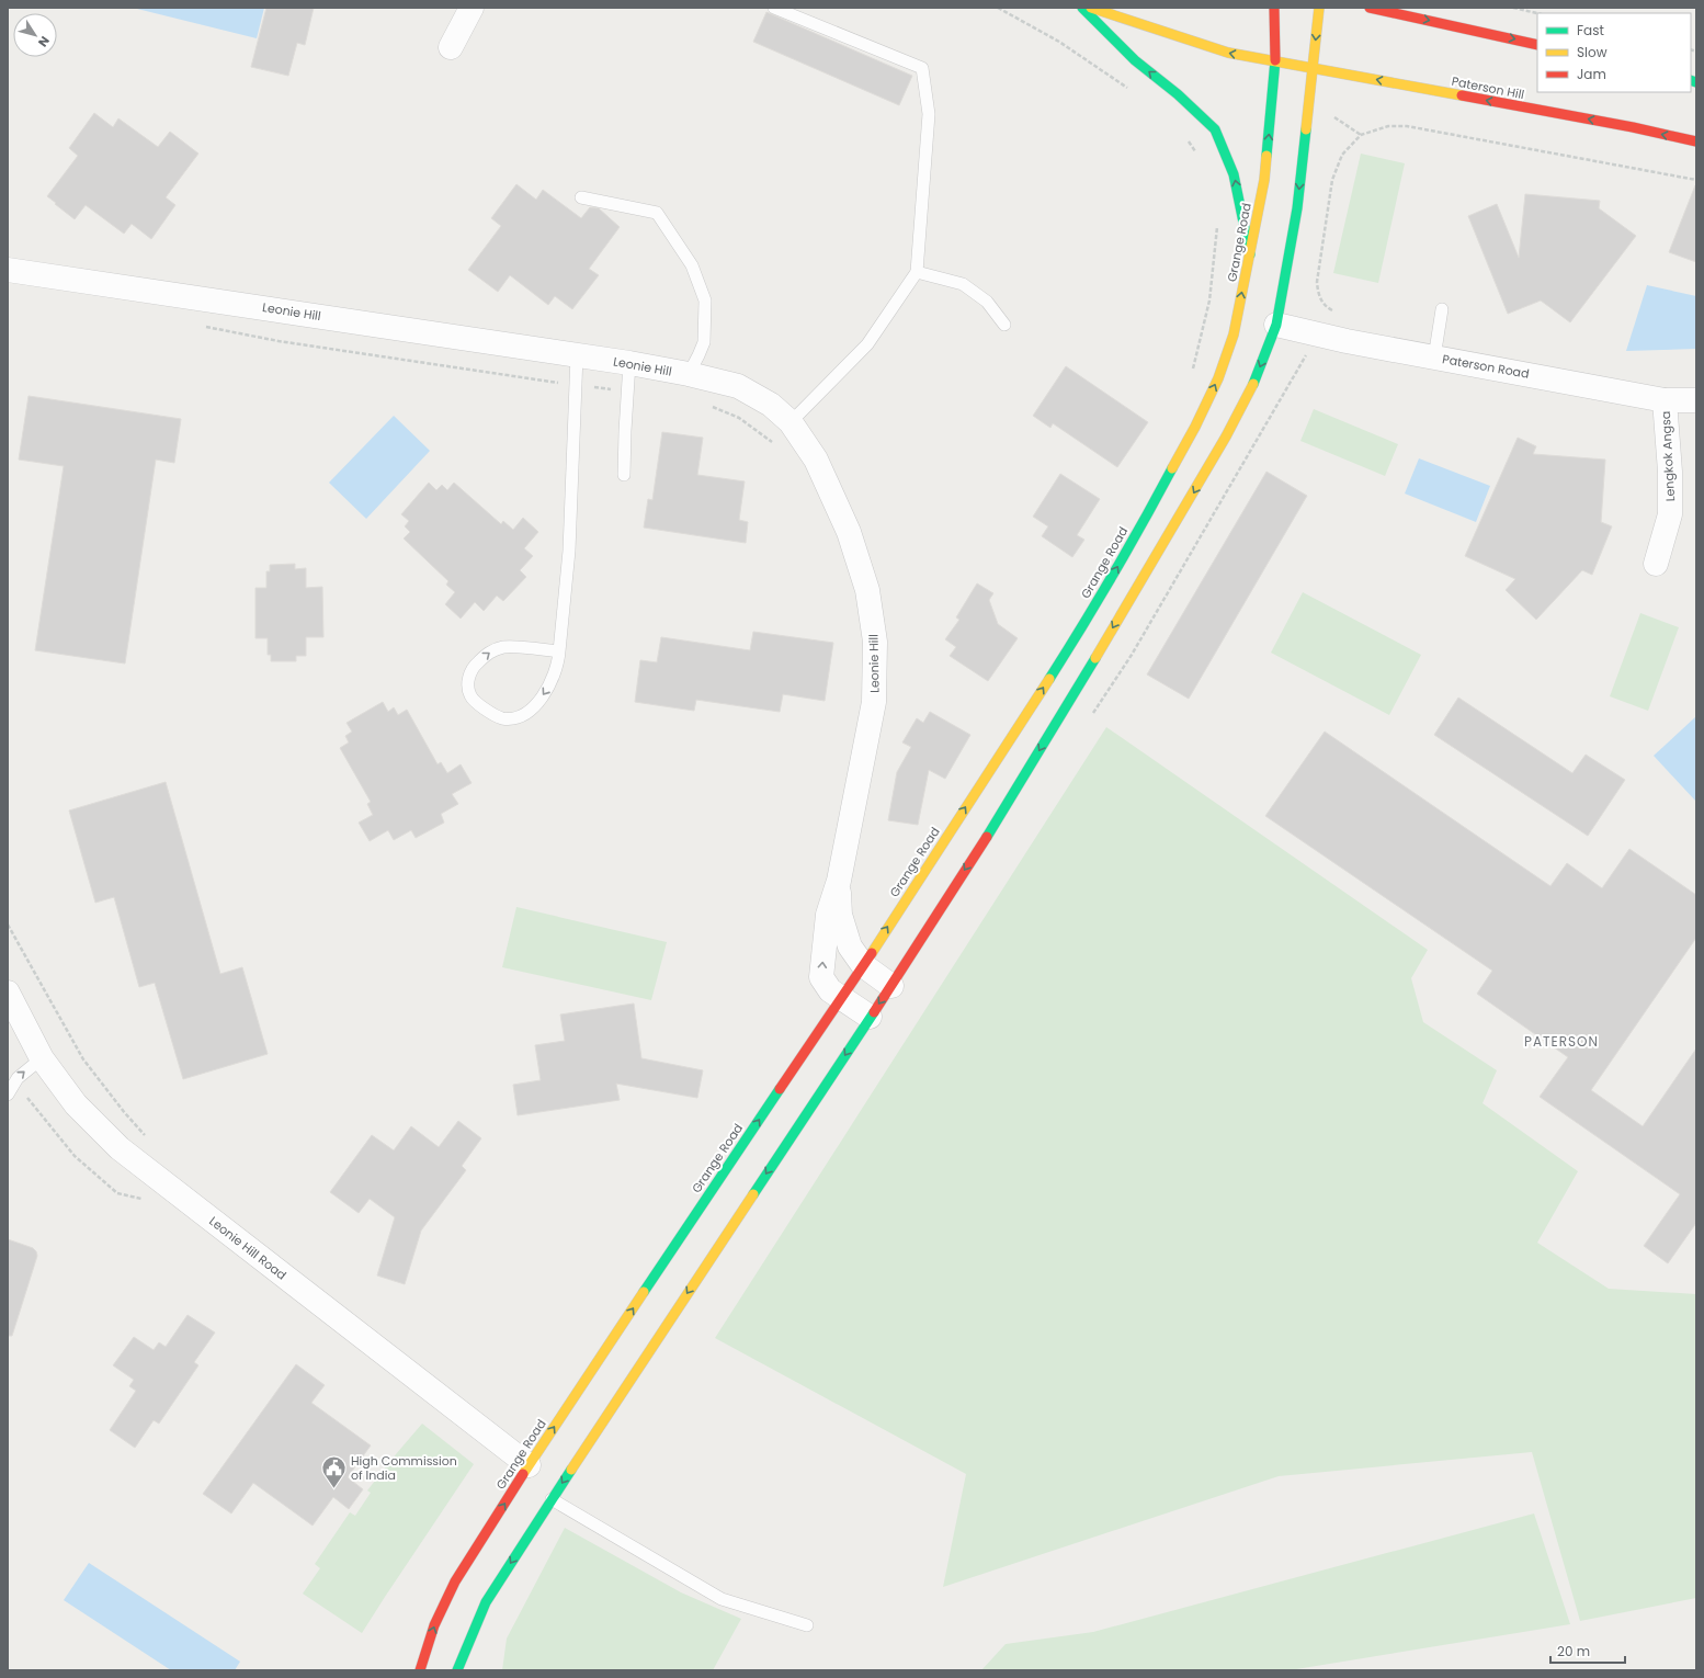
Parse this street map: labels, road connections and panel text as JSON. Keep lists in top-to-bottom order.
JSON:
{
  "streets": {
    "main road": ["Paterson Hill", "Grange Road"],
    "street": [
      "Leonie Hill",
      "Paterson Road",
      "Lengkok Angsa",
      "Leonie Hill Road"
    ]
  },
  "crossings": [
    ["Paterson Hill", "Grange Road"],
    ["Grange Road", "Leonie Hill"],
    ["Grange Road", "Leonie Hill Road"],
    ["Paterson Road", "Lengkok Angsa"]
  ],
  "one_way": ["Paterson Hill"],
  "districts": ["PATERSON"],
  "places": {
    "public building": ["High Commission of India"]
  },
  "legend": ["Fast", "Slow", "Jam"],
  "scale_bar": "20 m",
  "north": "bottom right"
}
